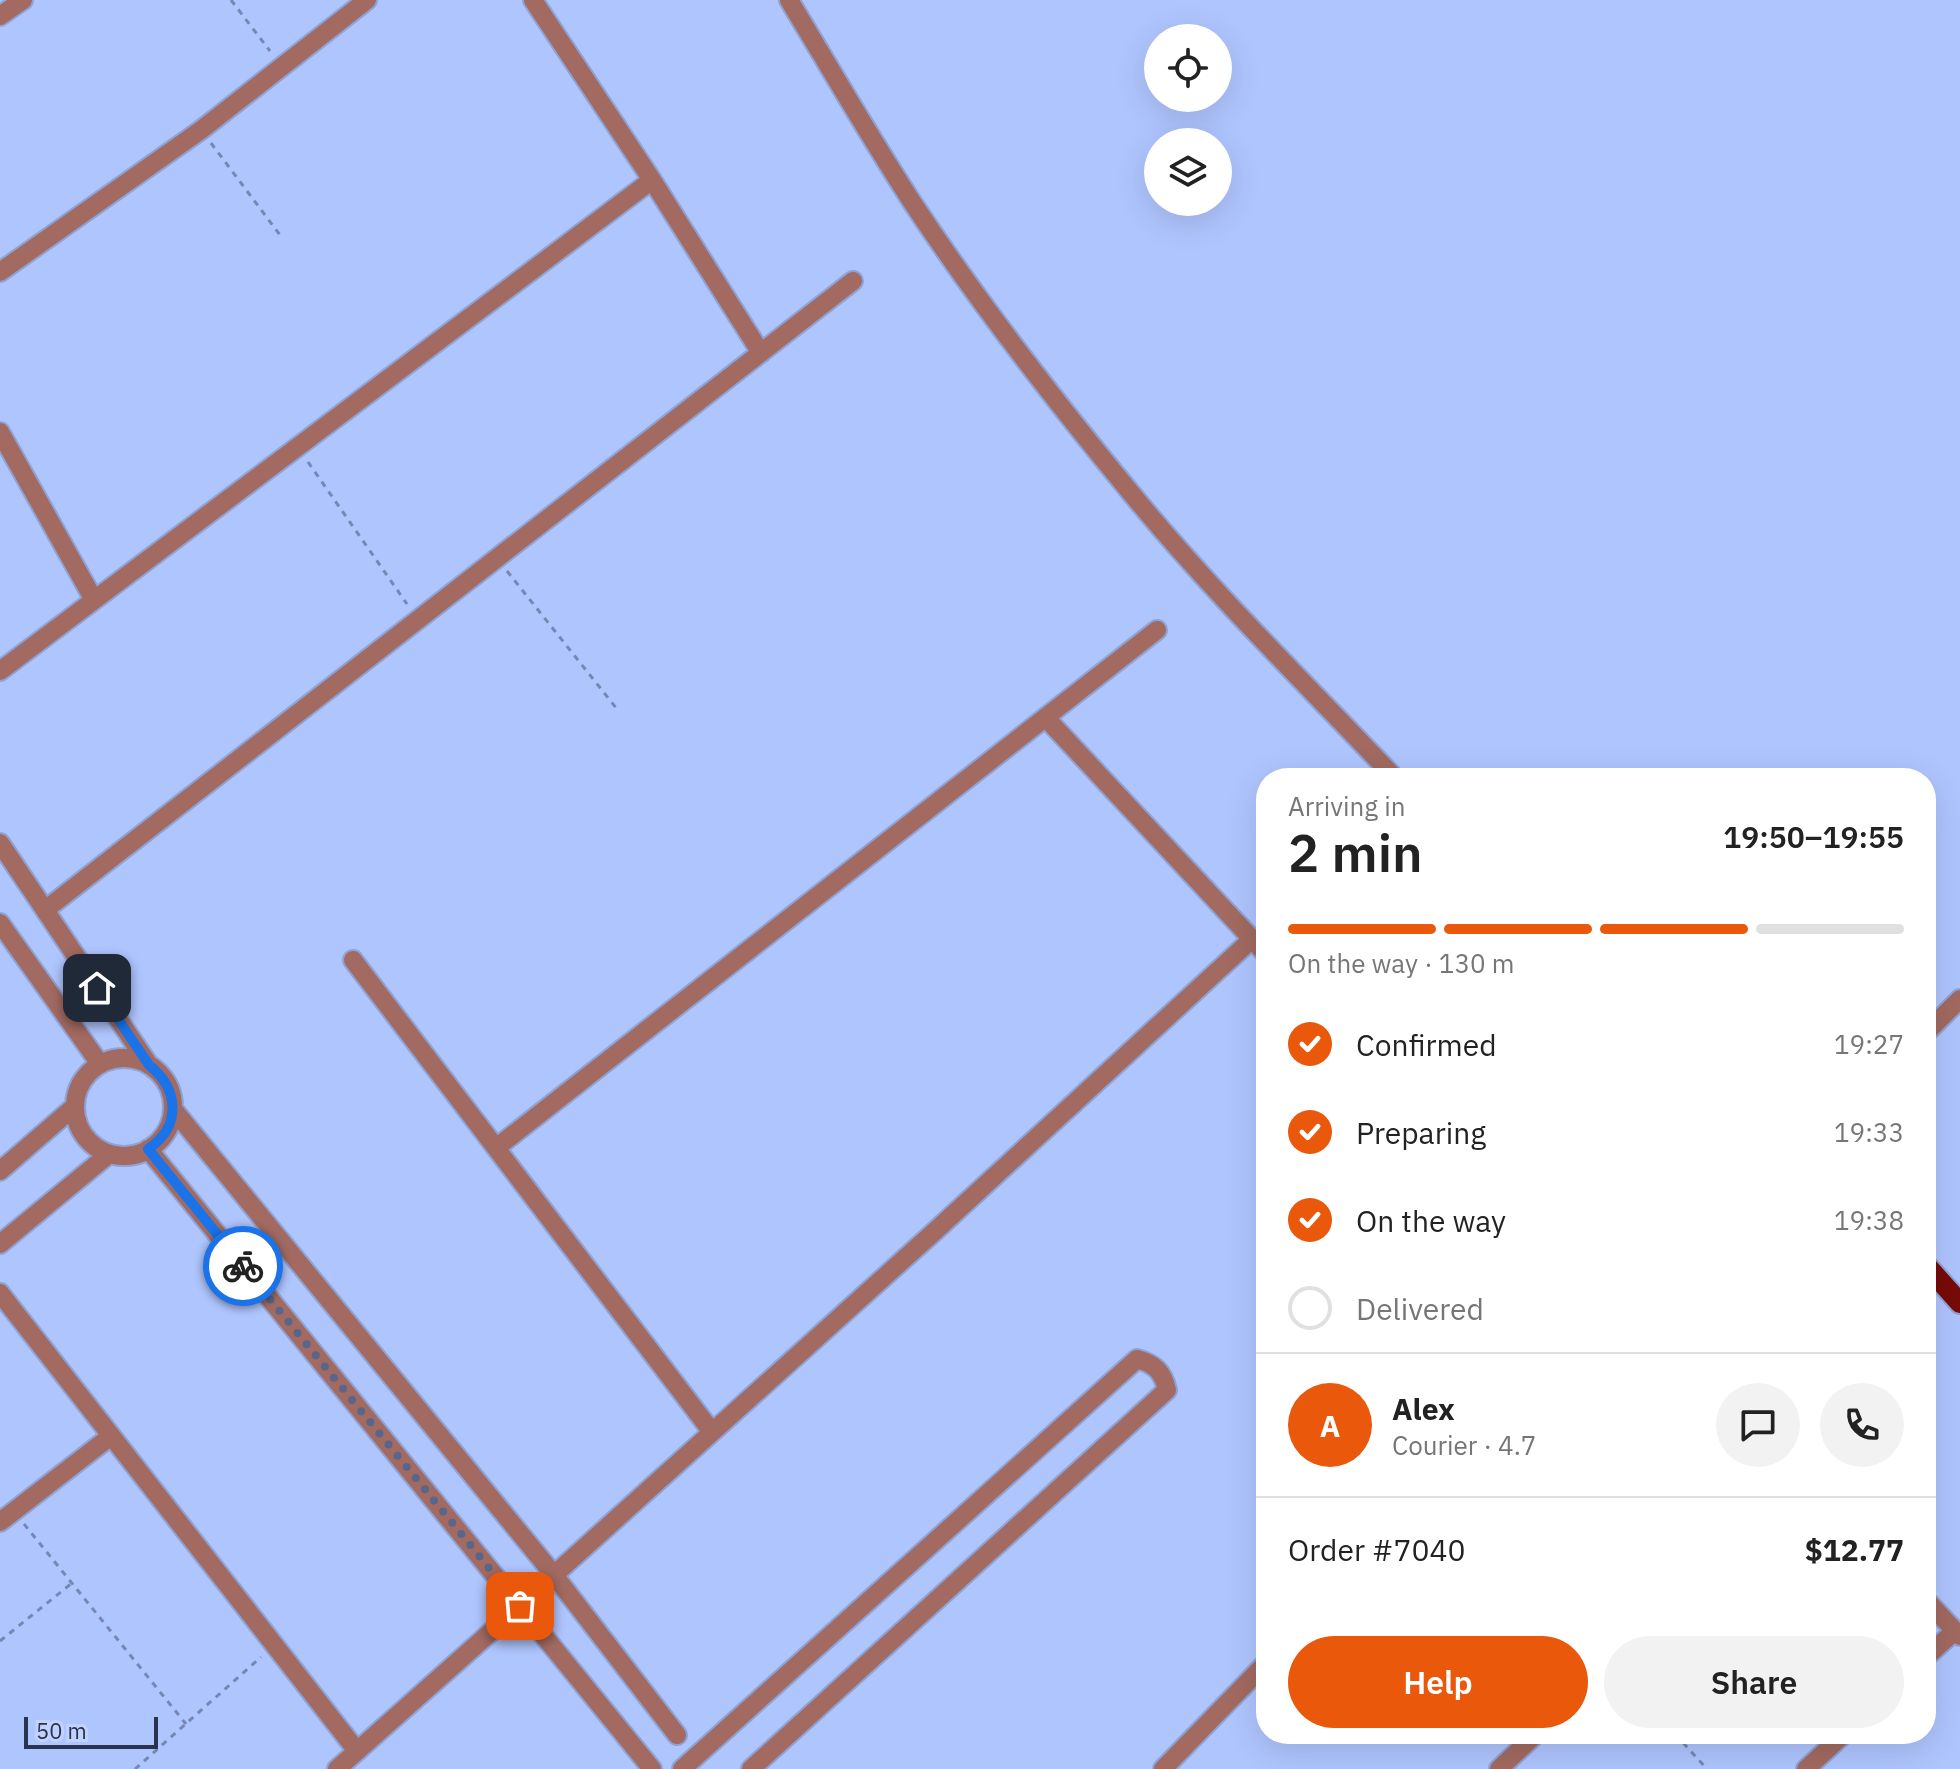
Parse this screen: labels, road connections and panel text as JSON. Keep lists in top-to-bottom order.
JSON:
{
  "scale_bar": "50 m",
  "page": {
    "heading": ["2 min", "Arriving in", "19:50–19:55"],
    "panel": [
      "Alex",
      "Courier · 4.7",
      "Order #7040",
      "$12.77"
    ],
    "bar": "On the way · 130 m",
    "list": [
      ["Confirmed", "19:27"],
      ["Preparing", "19:33"],
      ["On the way", "19:38"],
      "Delivered"
    ],
    "round": "A",
    "buttons": ["Help", "Share"],
    "scale": "50 m"
  }
}
